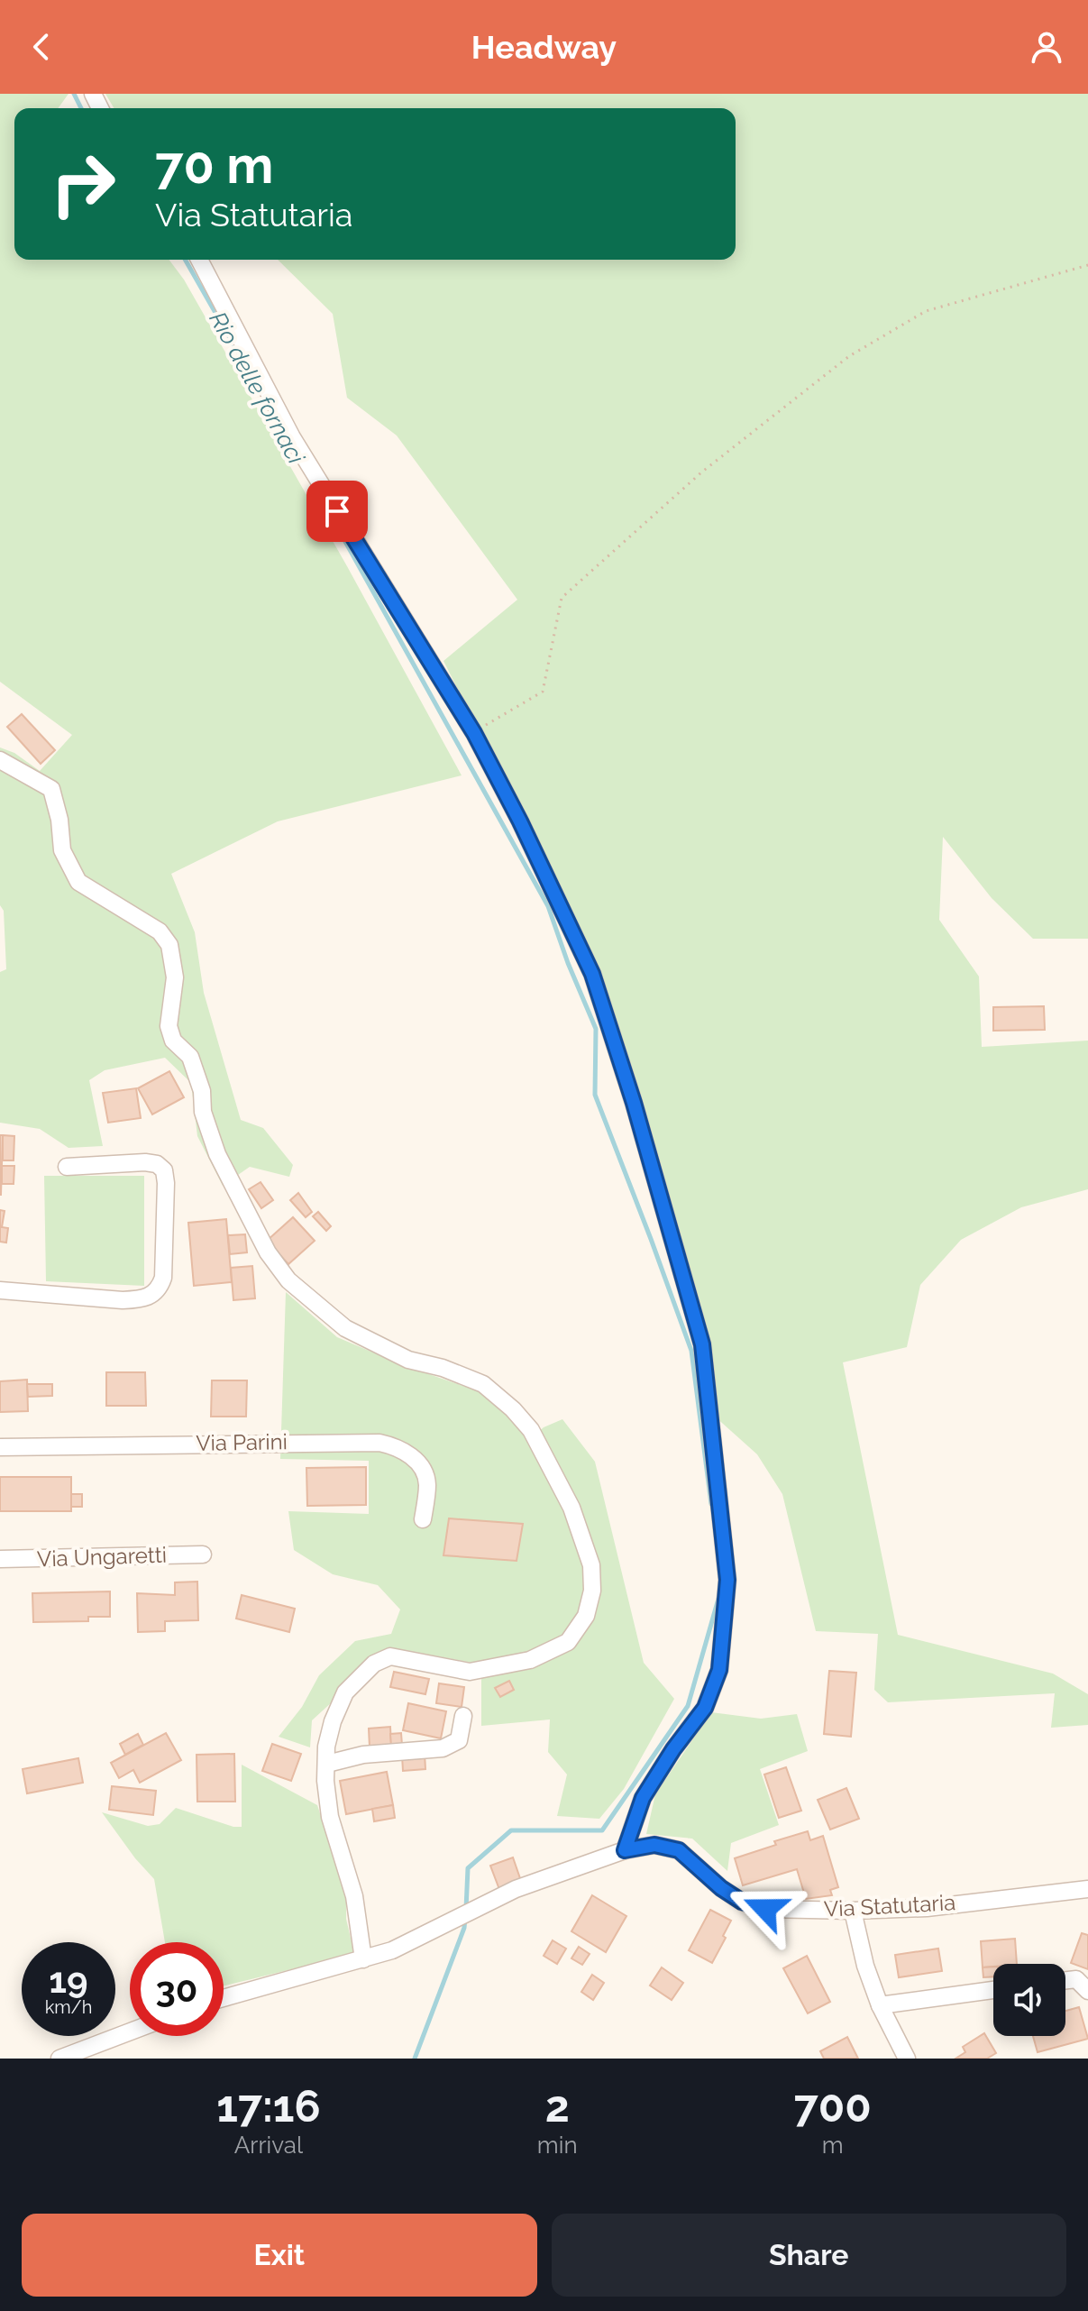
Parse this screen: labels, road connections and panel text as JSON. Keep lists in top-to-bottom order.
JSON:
{
  "streets": {
    "street": ["Via Parini", "Via Ungaretti", "Via Statutaria"]
  },
  "water": ["Rio delle fornaci"],
  "page": {
    "header": "Headway",
    "turn": ["70 m", "Via Statutaria"],
    "speed": "19 km/h",
    "limit": "30",
    "eta": [
      "17:16",
      "Arrival",
      "2",
      "min",
      "700",
      "m"
    ],
    "buttons": ["Exit", "Share"]
  }
}
